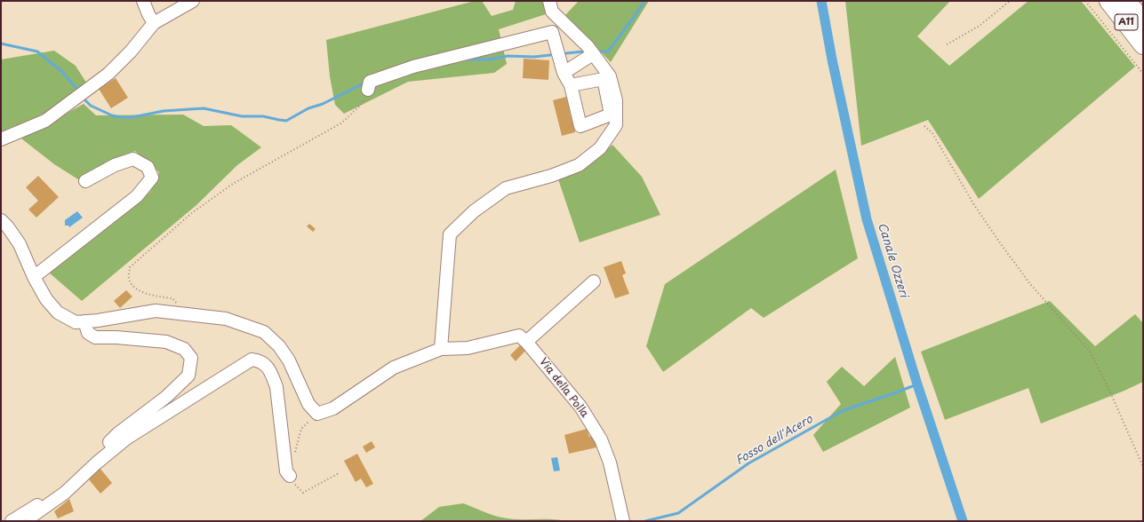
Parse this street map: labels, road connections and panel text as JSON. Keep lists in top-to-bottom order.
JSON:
{
  "streets": {
    "highway": ["A11"],
    "street": ["Via della Polla"]
  },
  "water": ["Canale Ozzeri", "Fosso dell'Acero"]
}
